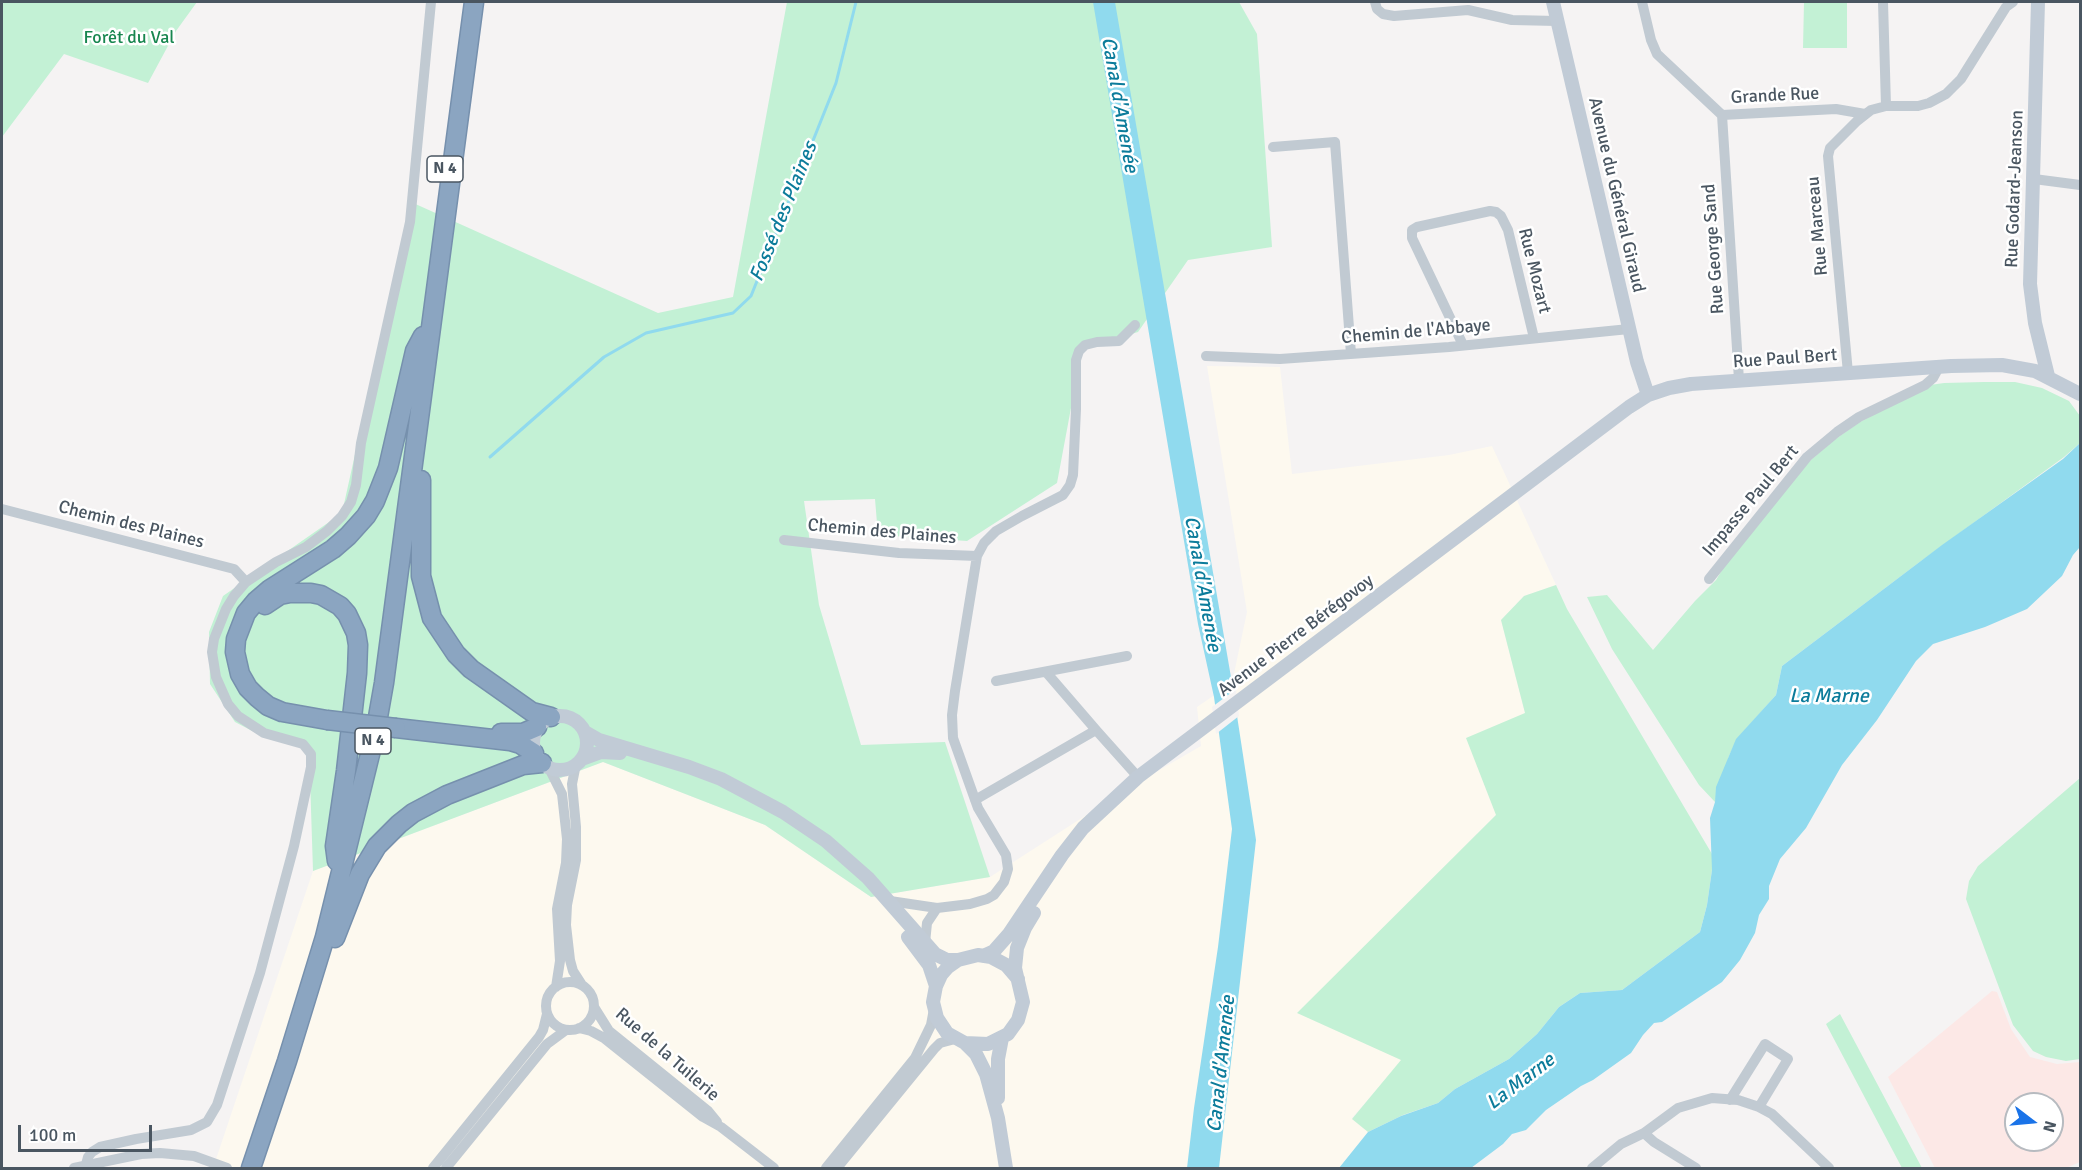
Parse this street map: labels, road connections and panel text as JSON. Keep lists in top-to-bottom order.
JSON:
{
  "streets": {
    "highway": ["N 4"],
    "main road": [
      "Rue Godard-Jeanson",
      "Avenue du Général Giraud",
      "Rue Paul Bert",
      "Avenue Pierre Bérégovoy"
    ],
    "street": [
      "Grande Rue",
      "Rue Marceau",
      "Rue George Sand",
      "Rue Mozart",
      "Chemin de l'Abbaye",
      "Impasse Paul Bert",
      "Chemin des Plaines",
      "Rue de la Tuilerie"
    ]
  },
  "crossings": [
    ["Grande Rue", "Rue Marceau"],
    ["Grande Rue", "Rue George Sand"],
    ["Rue Godard-Jeanson", "Rue Paul Bert"],
    ["Avenue du Général Giraud", "Chemin de l'Abbaye"],
    ["Avenue du Général Giraud", "Rue Paul Bert"],
    ["Rue Marceau", "Rue Paul Bert"],
    ["Rue George Sand", "Rue Paul Bert"],
    ["Rue Mozart", "Chemin de l'Abbaye"],
    ["Rue Paul Bert", "Impasse Paul Bert"],
    ["Rue Paul Bert", "Avenue Pierre Bérégovoy"]
  ],
  "water": ["Canal d'Amenée", "Fossé des Plaines", "La Marne"],
  "parks": ["Forêt du Val"],
  "scale_bar": "100 m",
  "north": "right"
}
